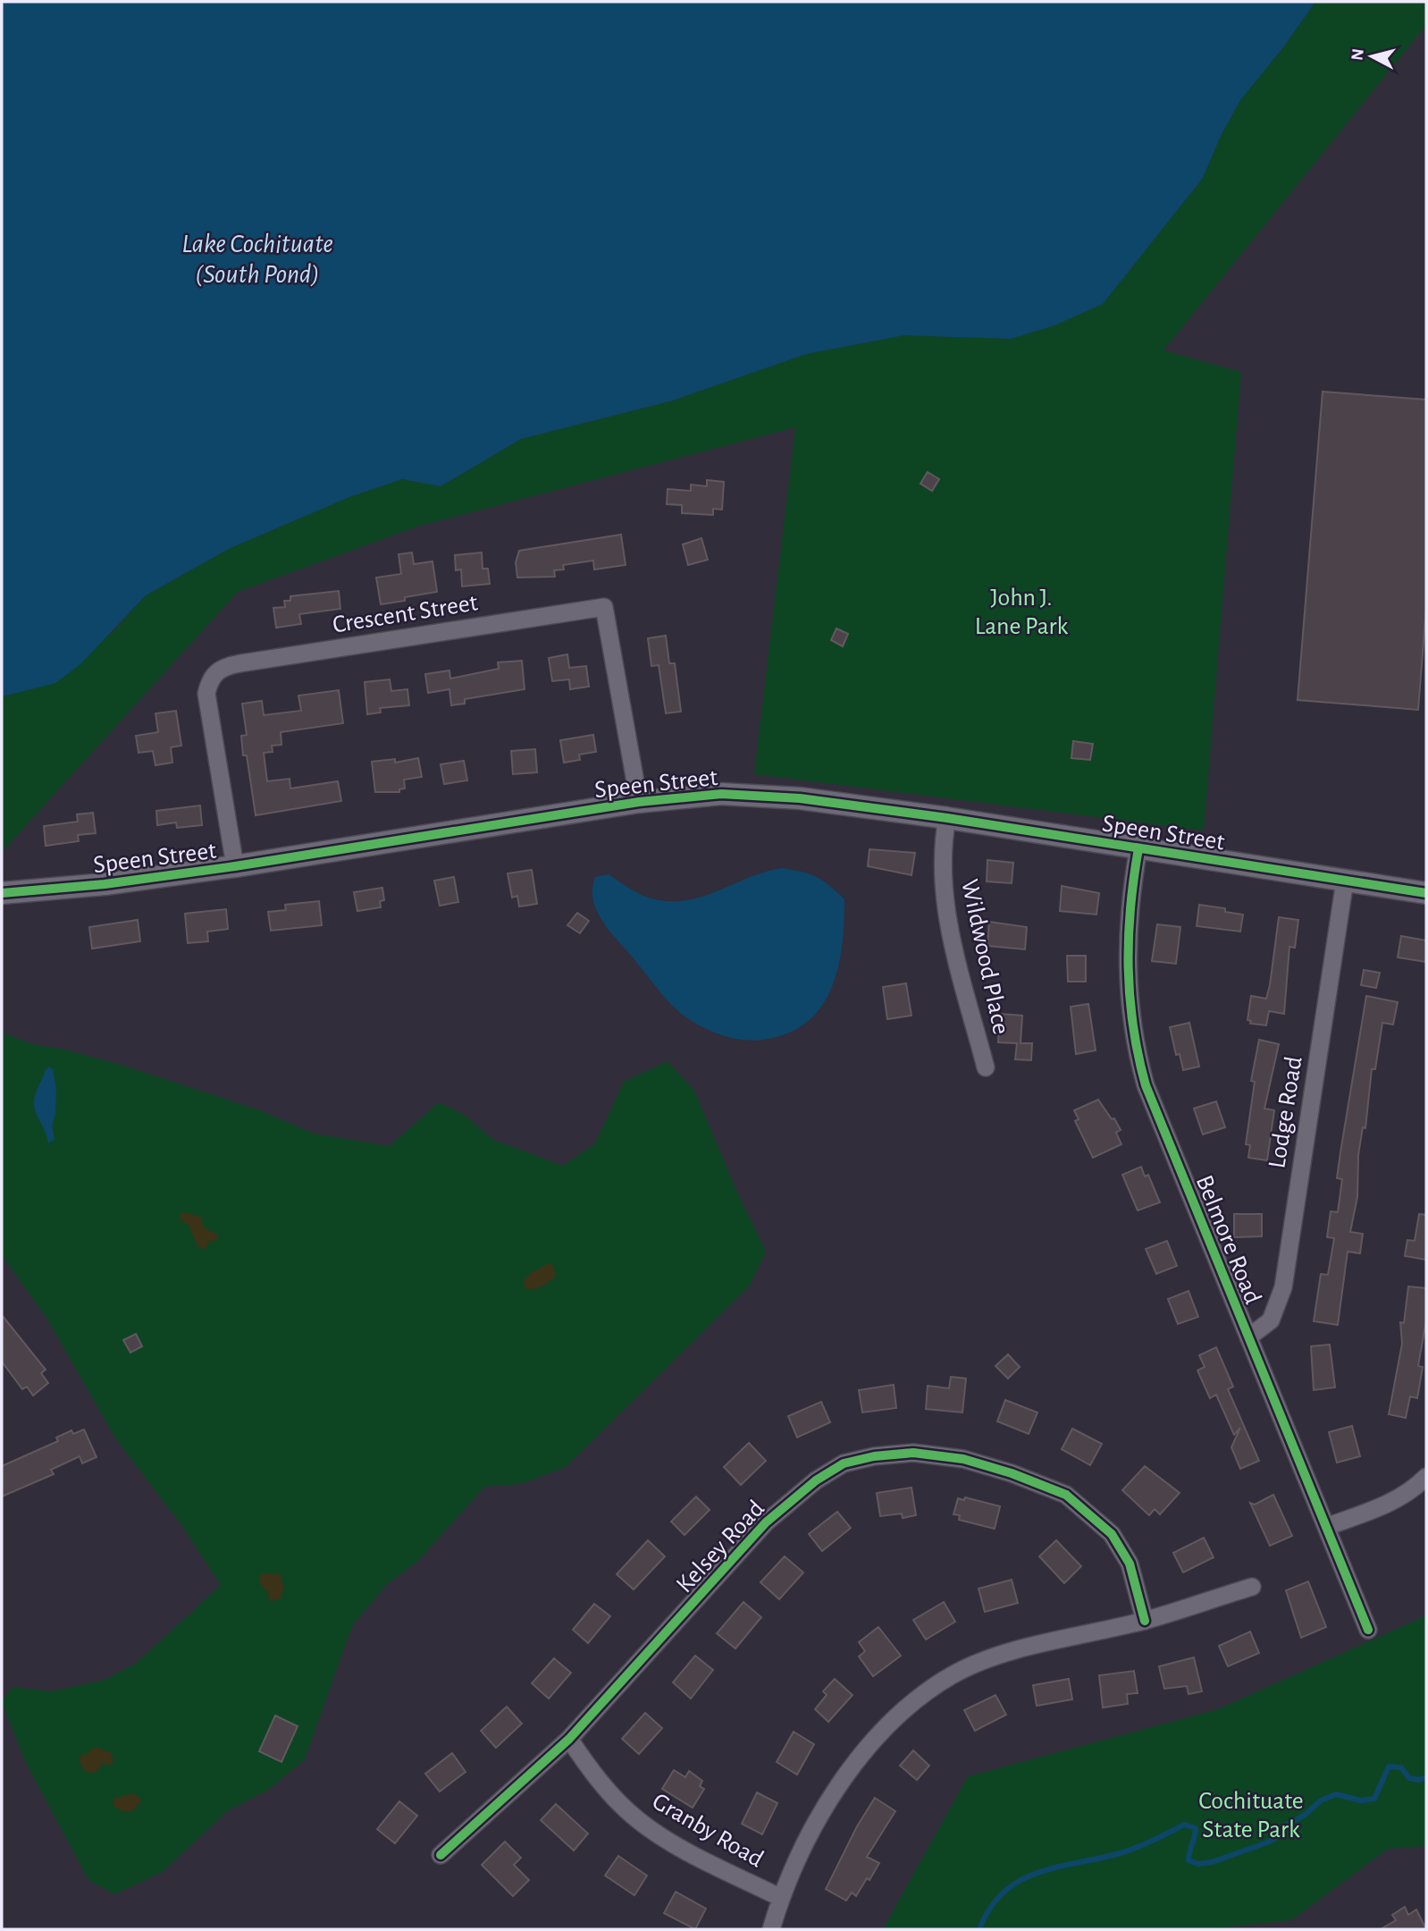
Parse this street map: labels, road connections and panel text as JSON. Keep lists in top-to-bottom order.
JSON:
{
  "streets": {
    "street": [
      "Crescent Street",
      "Speen Street",
      "Wildwood Place",
      "Lodge Road",
      "Belmore Road",
      "Kelsey Road",
      "Granby Road"
    ]
  },
  "crossings": [
    ["Crescent Street", "Speen Street"],
    ["Speen Street", "Wildwood Place"],
    ["Speen Street", "Lodge Road"],
    ["Speen Street", "Belmore Road"],
    ["Lodge Road", "Belmore Road"],
    ["Kelsey Road", "Granby Road"]
  ],
  "water": ["Lake Cochituate (South Pond)"],
  "parks": ["John J. Lane Park", "Cochituate State Park"],
  "north": "left"
}
